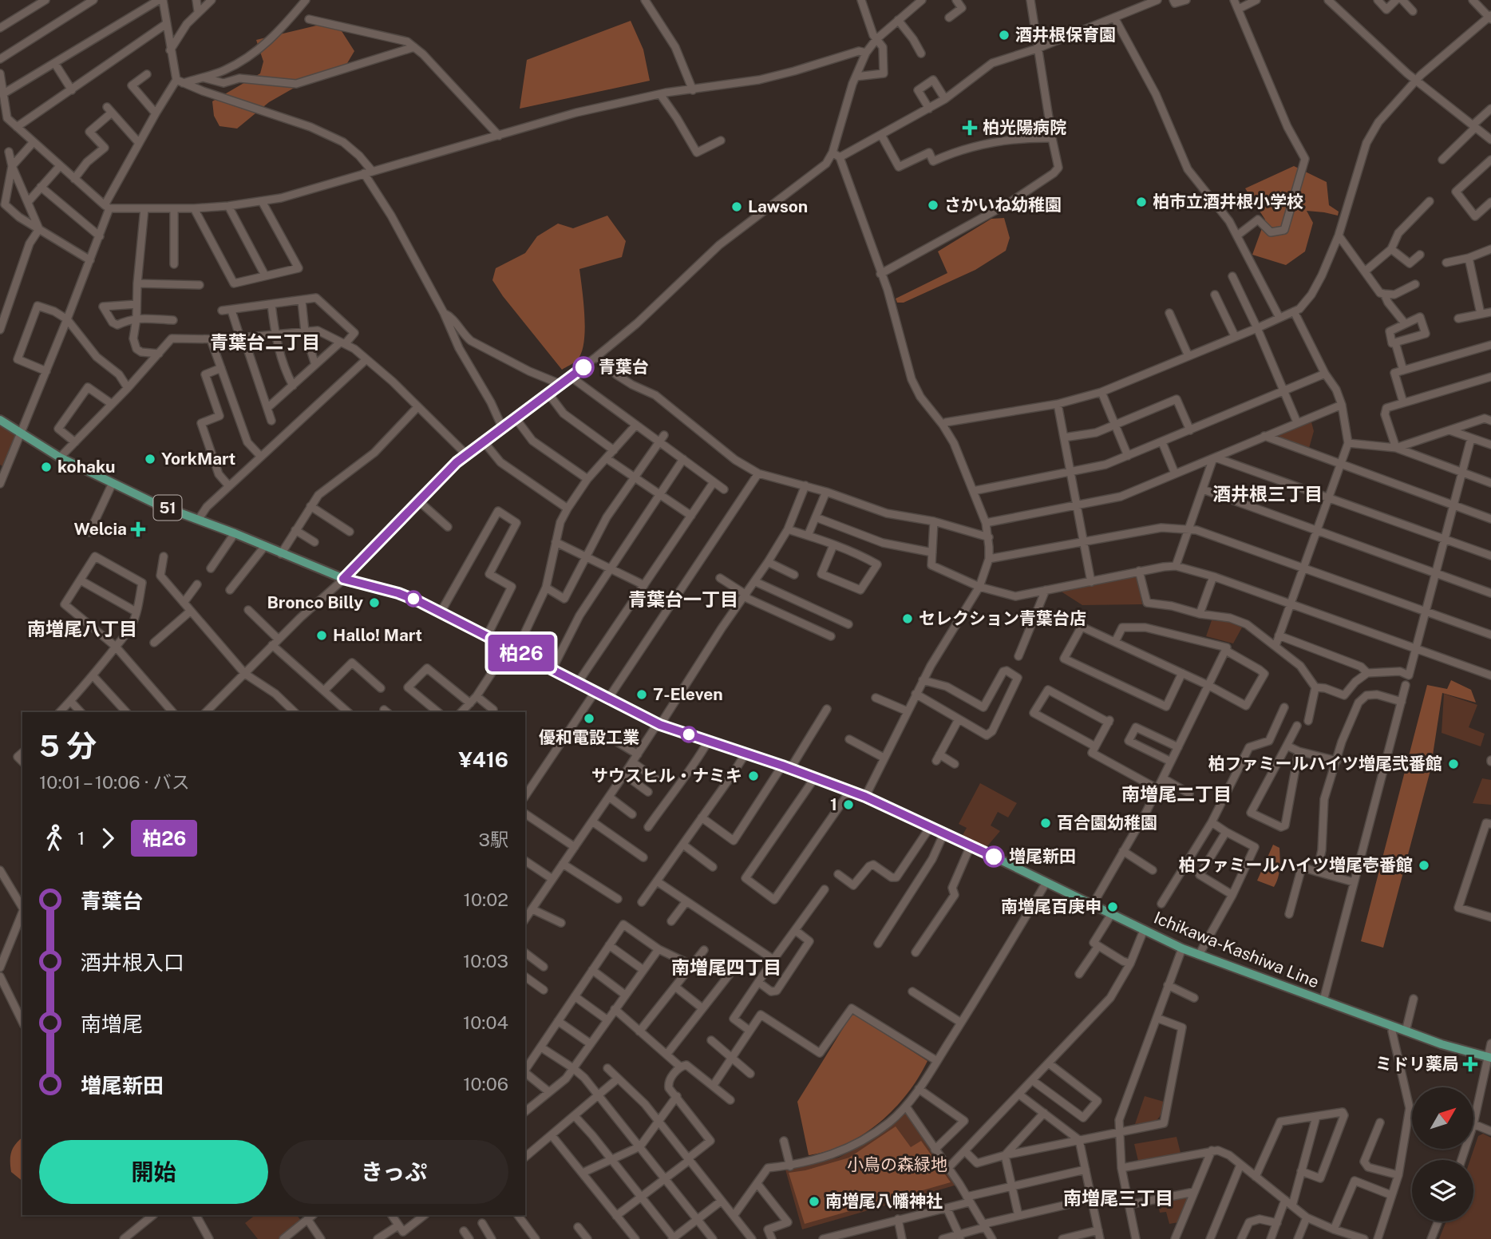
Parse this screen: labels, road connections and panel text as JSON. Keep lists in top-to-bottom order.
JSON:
{
  "streets": {
    "main road": ["51", "Ichikawa-Kashiwa Line"]
  },
  "districts": [
    "青葉台二丁目",
    "酒井根三丁目",
    "青葉台一丁目",
    "南増尾八丁目",
    "南増尾二丁目",
    "南増尾四丁目",
    "南増尾三丁目"
  ],
  "parks": ["小鳥の森緑地"],
  "places": {
    "other": [
      "酒井根保育園",
      "柏市立酒井根小学校",
      "さかいね幼稚園",
      "Lawson",
      "青葉台",
      "YorkMart",
      "kohaku",
      "Bronco Billy",
      "セレクション青葉台店",
      "Hallo! Mart",
      "7-Eleven",
      "優和電設工業",
      "柏ファミールハイツ増尾弐番館",
      "サウスヒル・ナミキ",
      "1",
      "百合園幼稚園",
      "増尾新田",
      "柏ファミールハイツ増尾壱番館",
      "南増尾百庚申",
      "南増尾八幡神社"
    ],
    "health": ["柏光陽病院", "Welcia", "ミドリ薬局"]
  },
  "lines": ["bus line 柏26"],
  "north": "top right",
  "page": {
    "on_map": "柏26",
    "heading": ["5 分", "10:01 – 10:06 · バス", "¥416"],
    "legs": ["1", "柏26", "3駅"],
    "list": [
      {
        "name": "青葉台",
        "value": "10:02"
      },
      {
        "name": "酒井根入口",
        "value": "10:03"
      },
      {
        "name": "南増尾",
        "value": "10:04"
      },
      {
        "name": "増尾新田",
        "value": "10:06"
      }
    ],
    "buttons": ["開始", "きっぷ"]
  }
}
